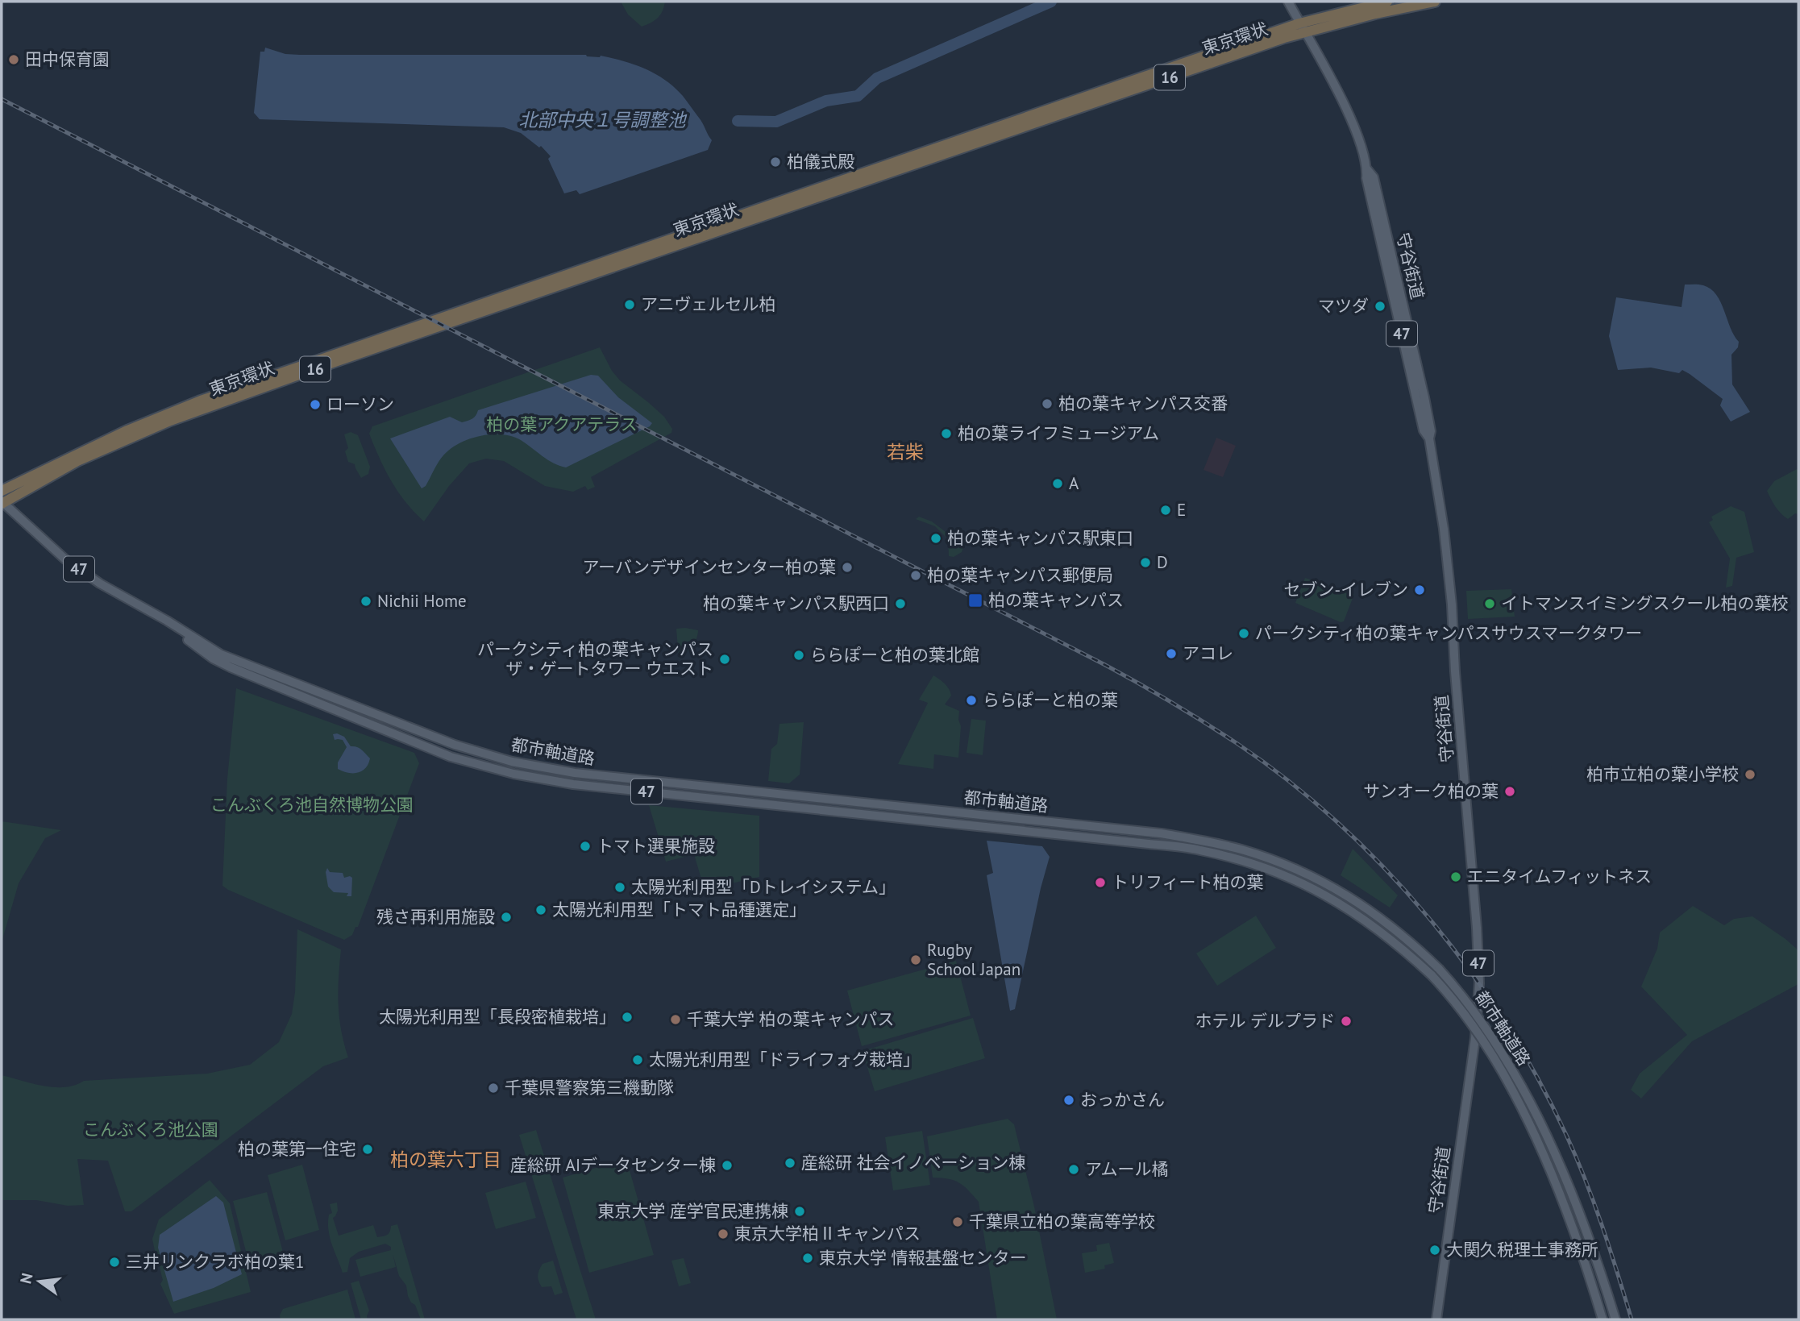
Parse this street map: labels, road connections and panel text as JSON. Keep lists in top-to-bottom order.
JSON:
{
  "streets": {
    "highway": ["東京環状", "16"],
    "main road": ["守谷街道", "47", "都市軸道路"]
  },
  "crossings": [
    ["東京環状", "守谷街道"],
    ["東京環状", "都市軸道路"]
  ],
  "districts": ["若柴", "柏の葉六丁目"],
  "water": ["北部中央１号調整池"],
  "parks": ["柏の葉アクアテラス", "こんぶくろ池自然博物公園", "こんぶくろ池公園"],
  "places": {
    "other": [
      "田中保育園",
      "柏儀式殿",
      "アニヴェルセル柏",
      "マツダ",
      "柏の葉キャンパス交番",
      "ローソン",
      "柏の葉ライフミュージアム",
      "A",
      "E",
      "柏の葉キャンパス駅東口",
      "D",
      "アーバンデザインセンター柏の葉",
      "柏の葉キャンパス郵便局",
      "セブン-イレブン",
      "Nichii Home",
      "柏の葉キャンパス駅西口",
      "イトマンスイミングスクール柏の葉校",
      "パークシティ柏の葉キャンパスサウスマークタワー",
      "アコレ",
      "ららぽーと柏の葉北館",
      "パークシティ柏の葉キャンパス ザ・ゲートタワー ウエスト",
      "ららぽーと柏の葉",
      "柏市立柏の葉小学校",
      "サンオーク柏の葉",
      "トマト選果施設",
      "エニタイムフィットネス",
      "トリフィート柏の葉",
      "太陽光利用型「Dトレイシステム」",
      "太陽光利用型「トマト品種選定」",
      "残さ再利用施設",
      "Rugby School Japan",
      "太陽光利用型「長段密植栽培」",
      "千葉大学 柏の葉キャンパス",
      "ホテル デルプラド",
      "太陽光利用型「ドライフォグ栽培」",
      "千葉県警察第三機動隊",
      "おっかさん",
      "柏の葉第一住宅",
      "産総研 社会イノベーション棟",
      "産総研 AIデータセンター棟",
      "アムール橘",
      "東京大学 産学官民連携棟",
      "千葉県立柏の葉高等学校",
      "東京大学柏Ⅱキャンパス",
      "大関久税理士事務所",
      "東京大学 情報基盤センター",
      "三井リンクラボ柏の葉1"
    ],
    "transit": ["柏の葉キャンパス"]
  },
  "north": "left"
}
